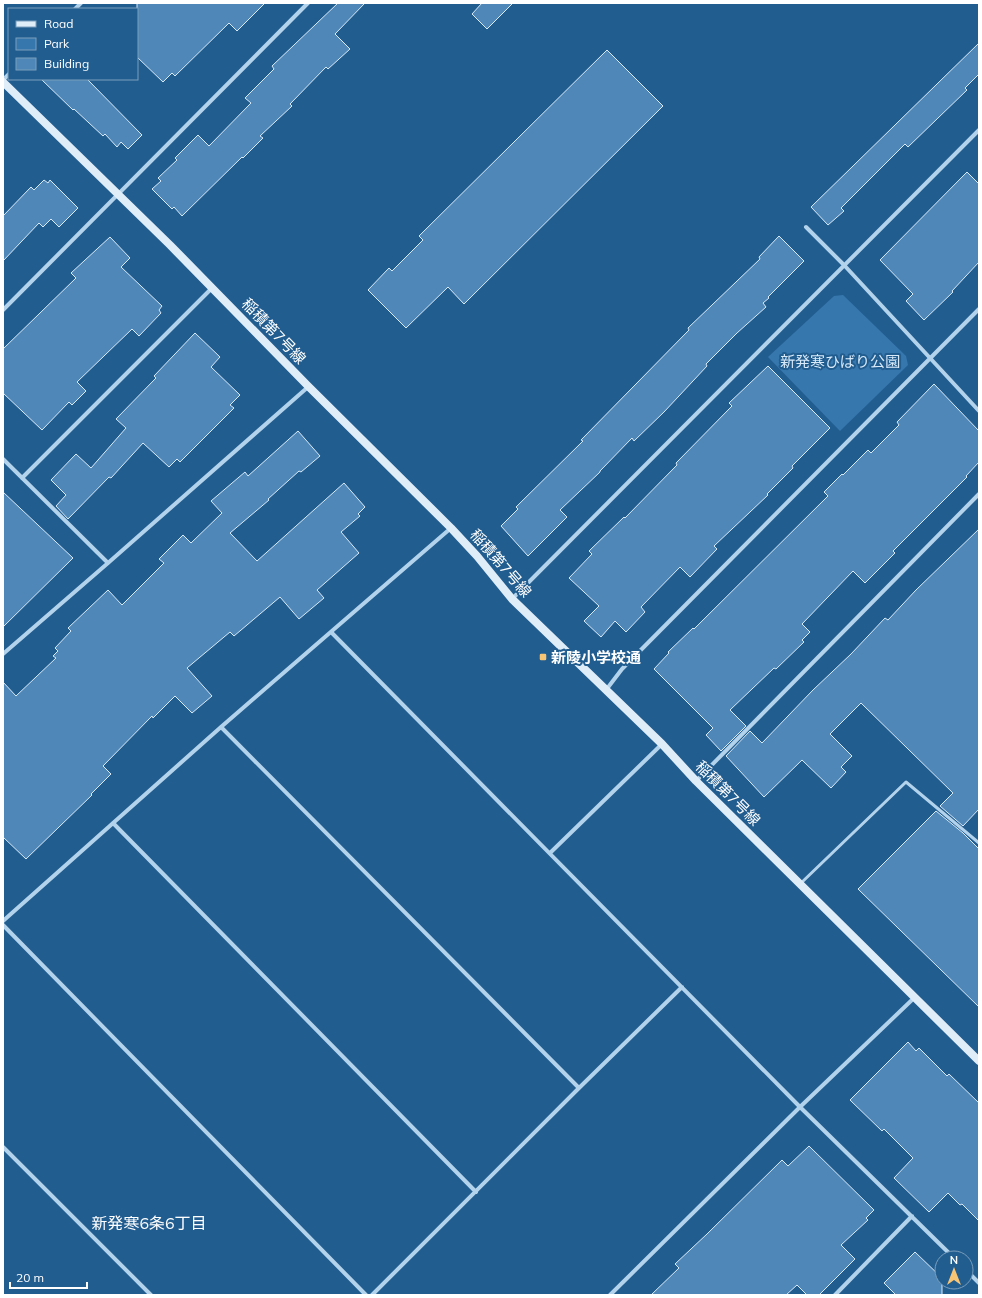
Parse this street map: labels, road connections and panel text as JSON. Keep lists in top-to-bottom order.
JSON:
{
  "streets": {
    "street": ["稲積第7号線"]
  },
  "districts": ["新発寒6条6丁目"],
  "parks": ["新発寒ひばり公園"],
  "places": {
    "transit": ["新陵小学校通"]
  },
  "legend": ["Road", "Park", "Building"],
  "scale_bar": "20 m",
  "north": "top"
}
